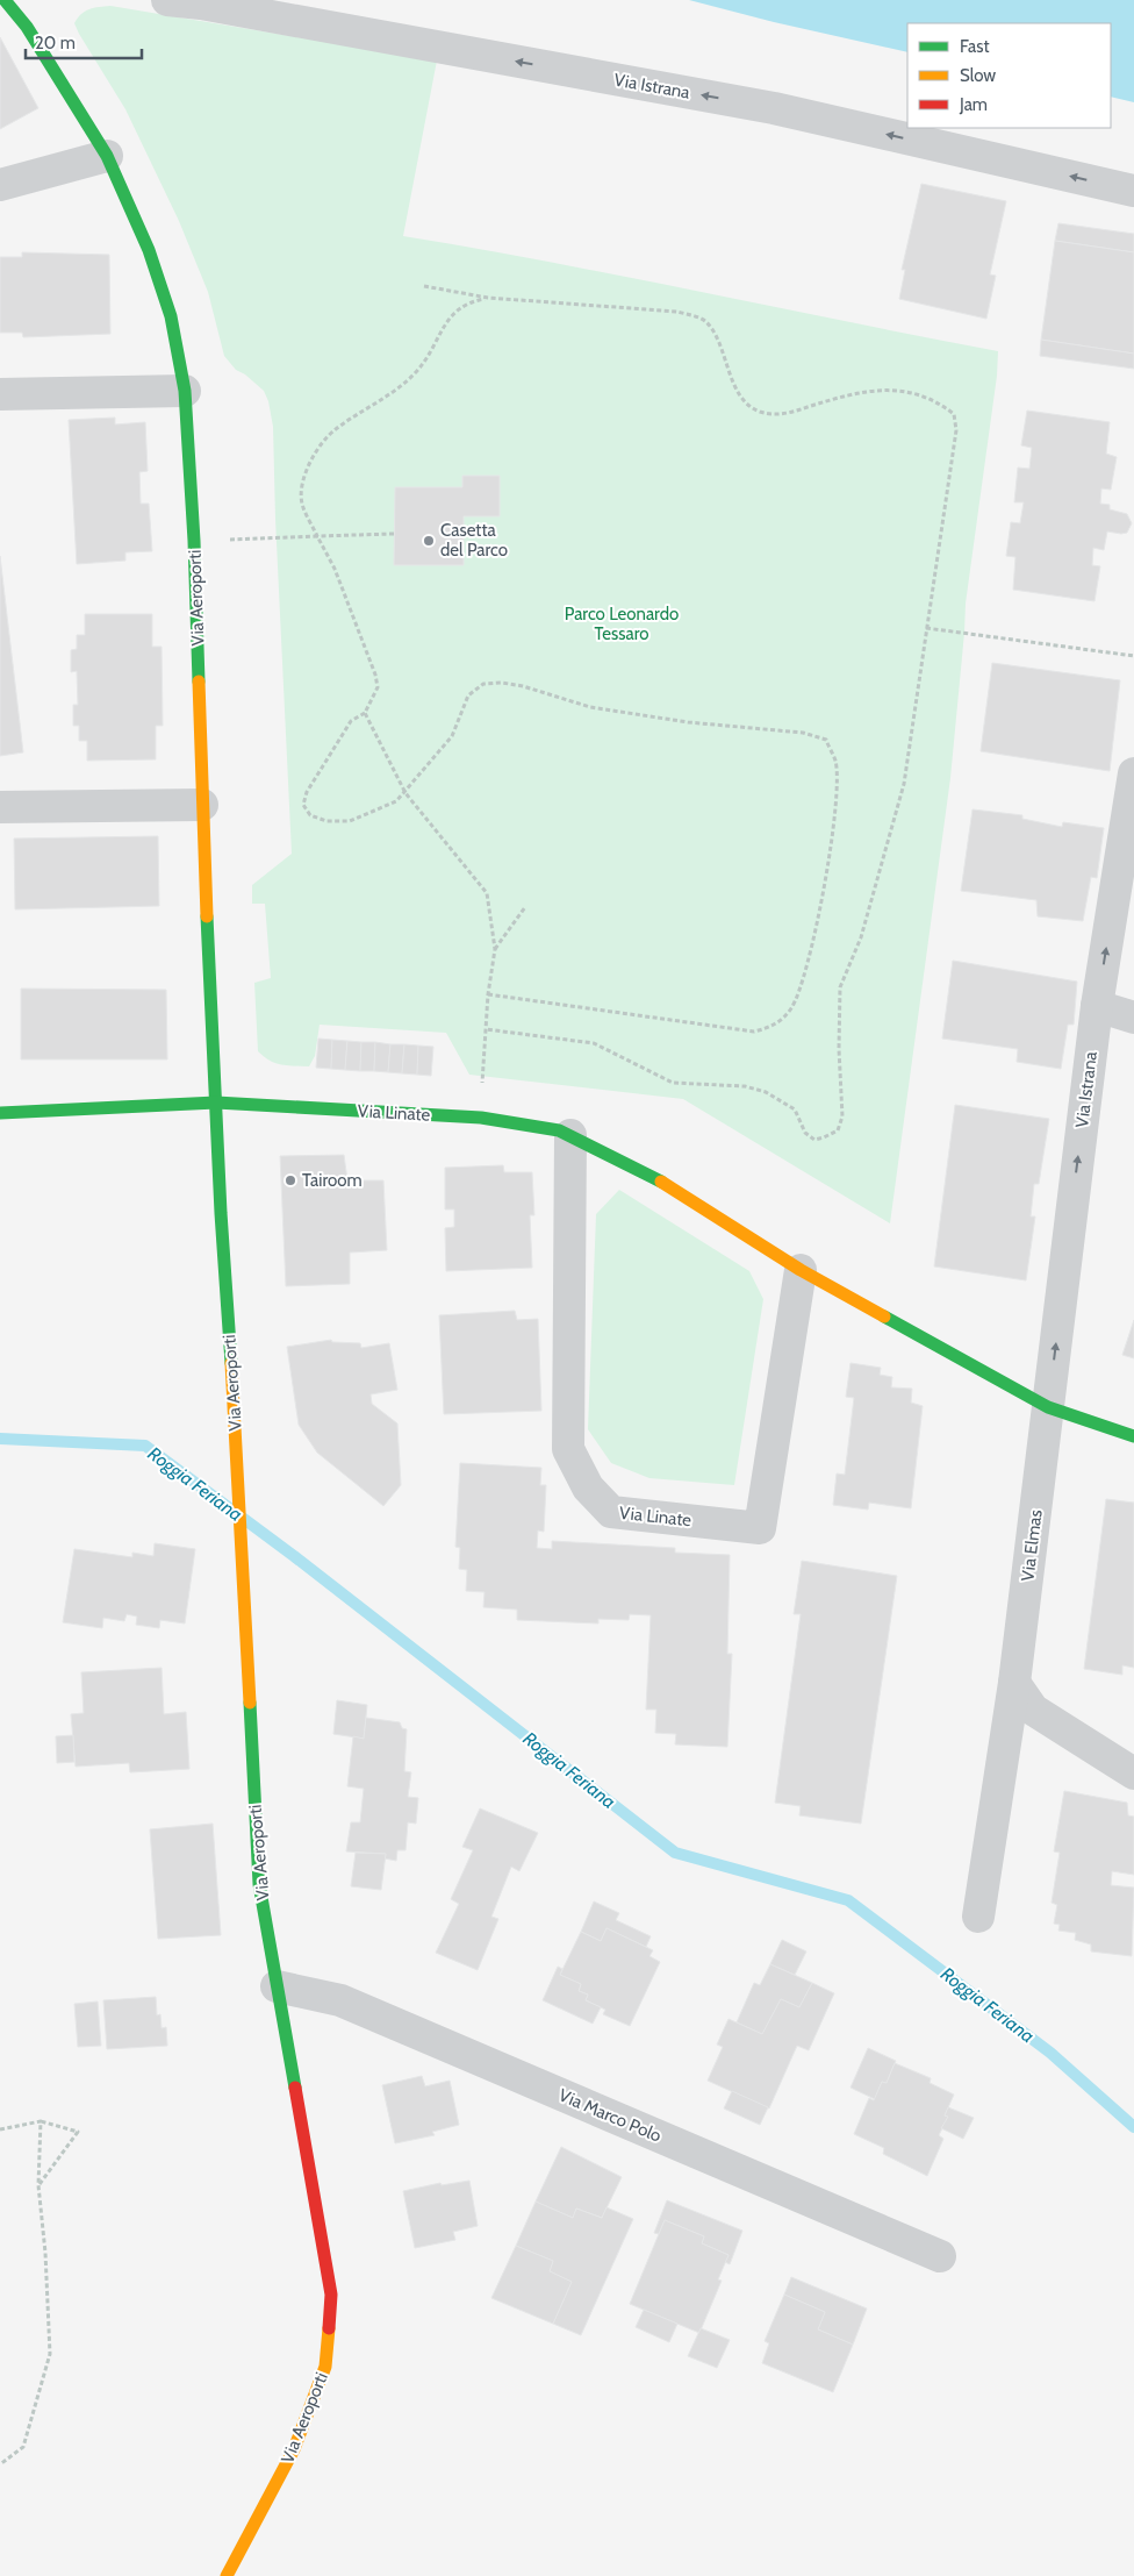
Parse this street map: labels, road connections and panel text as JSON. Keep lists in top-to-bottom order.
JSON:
{
  "streets": {
    "street": [
      "Via Istrana",
      "Via Aeroporti",
      "Via Linate",
      "Via Elmas",
      "Via Marco Polo"
    ]
  },
  "crossings": [
    ["Via Istrana", "Via Linate"],
    ["Via Istrana", "Via Elmas"],
    ["Via Aeroporti", "Via Linate"],
    ["Via Aeroporti", "Via Marco Polo"],
    ["Via Linate", "Via Elmas"]
  ],
  "water": ["Roggia Feriana"],
  "parks": ["Parco Leonardo Tessaro"],
  "places": ["Casetta del Parco", "Tairoom"],
  "legend": ["Fast", "Slow", "Jam"],
  "scale_bar": "20 m"
}
